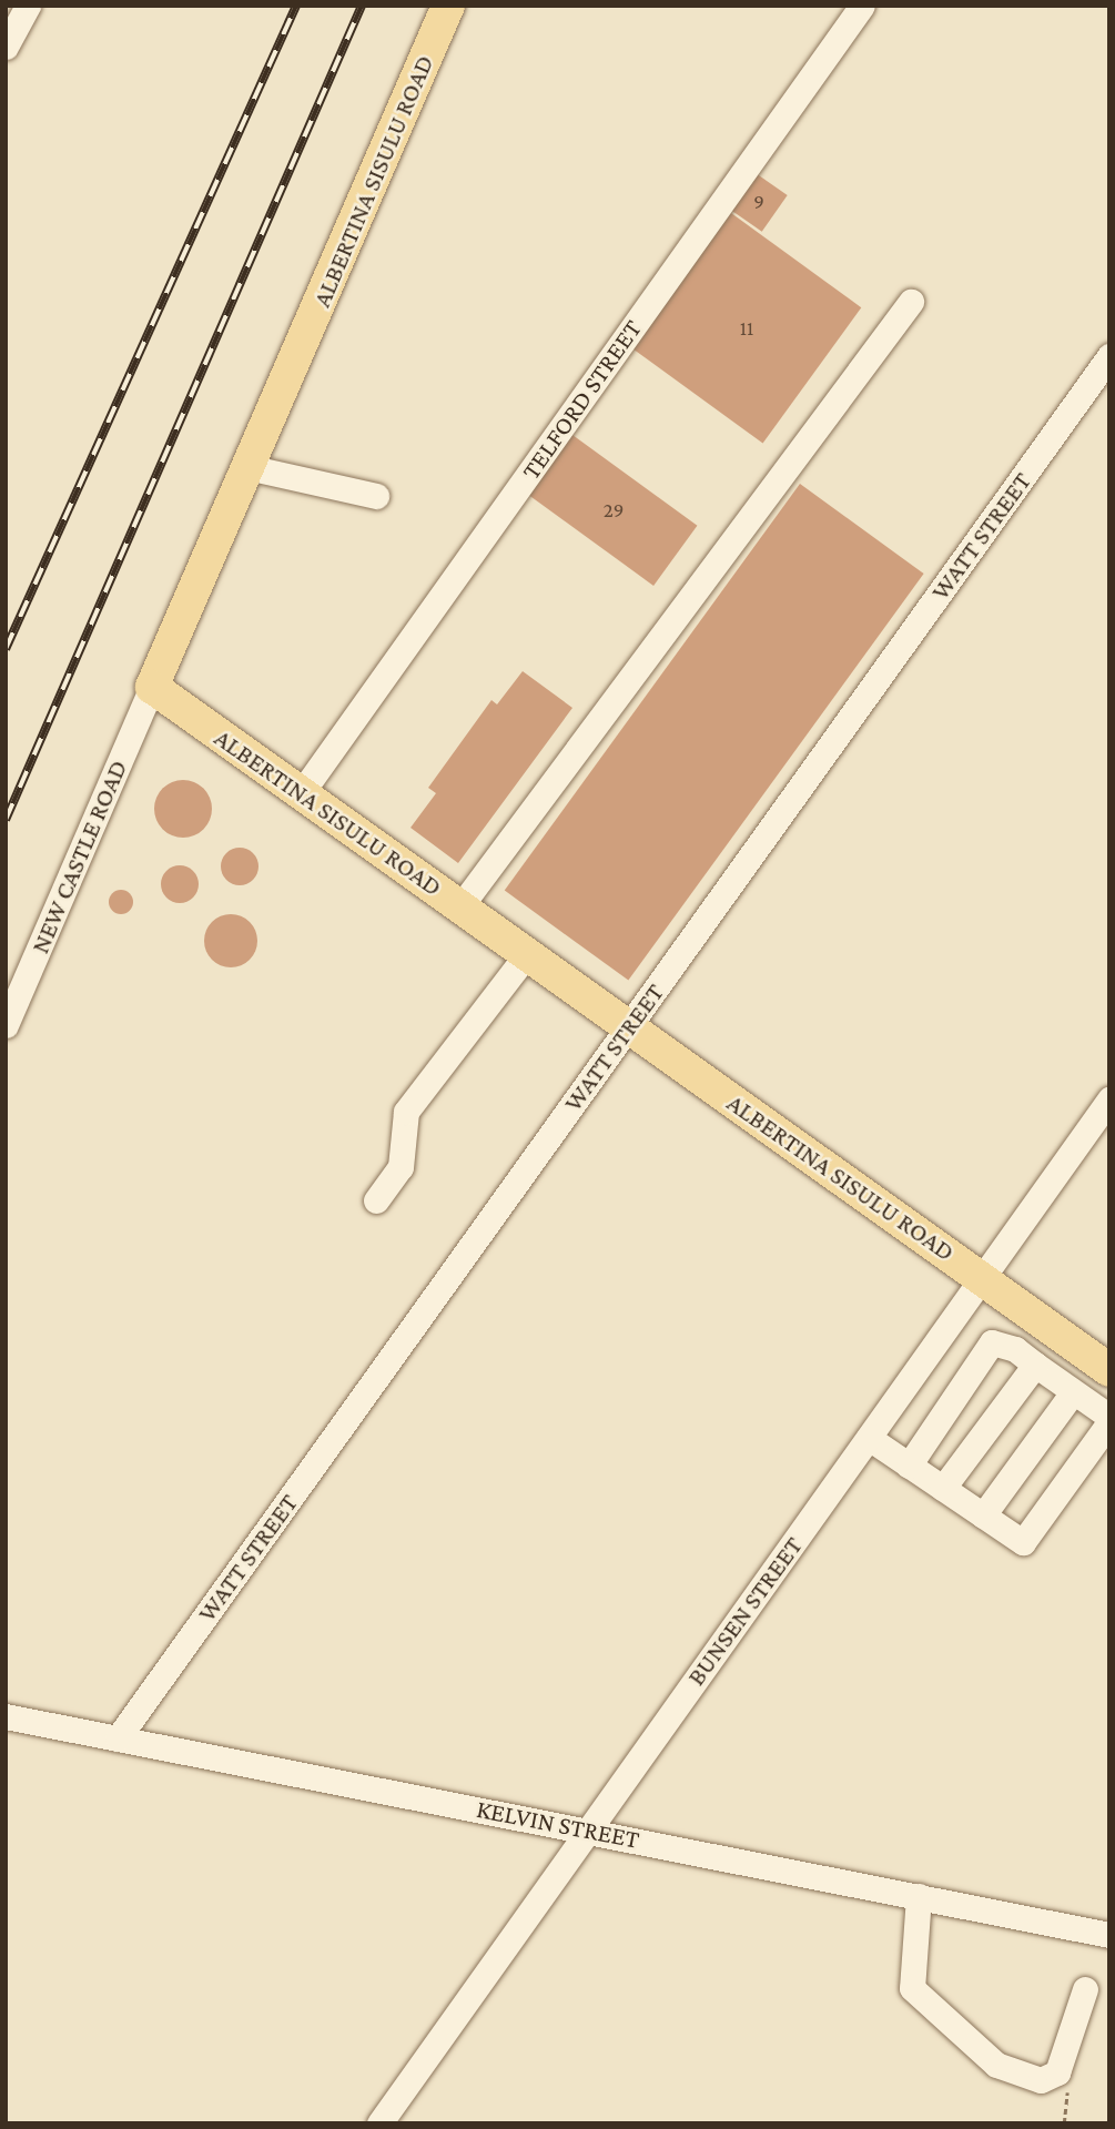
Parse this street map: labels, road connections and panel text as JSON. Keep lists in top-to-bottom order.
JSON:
{
  "streets": {
    "main road": ["ALBERTINA SISULU ROAD"],
    "street": [
      "TELFORD STREET",
      "WATT STREET",
      "NEW CASTLE ROAD",
      "BUNSEN STREET",
      "KELVIN STREET"
    ]
  },
  "crossings": [
    ["ALBERTINA SISULU ROAD", "TELFORD STREET"],
    ["ALBERTINA SISULU ROAD", "WATT STREET"],
    ["ALBERTINA SISULU ROAD", "NEW CASTLE ROAD"],
    ["ALBERTINA SISULU ROAD", "BUNSEN STREET"],
    ["WATT STREET", "KELVIN STREET"],
    ["BUNSEN STREET", "KELVIN STREET"]
  ],
  "house_numbers": ["9", "11", "29"]
}
